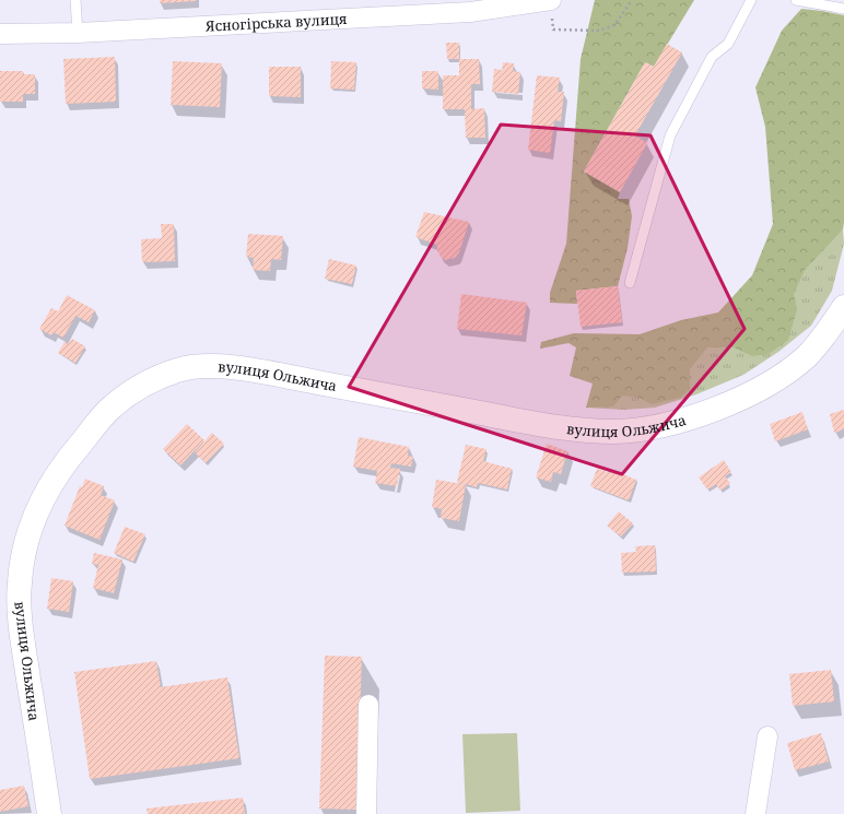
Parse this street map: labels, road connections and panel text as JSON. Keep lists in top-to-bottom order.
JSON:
{
  "streets": {
    "main road": ["вулиця Ольжича"],
    "street": ["Ясногірська вулиця"]
  }
}
